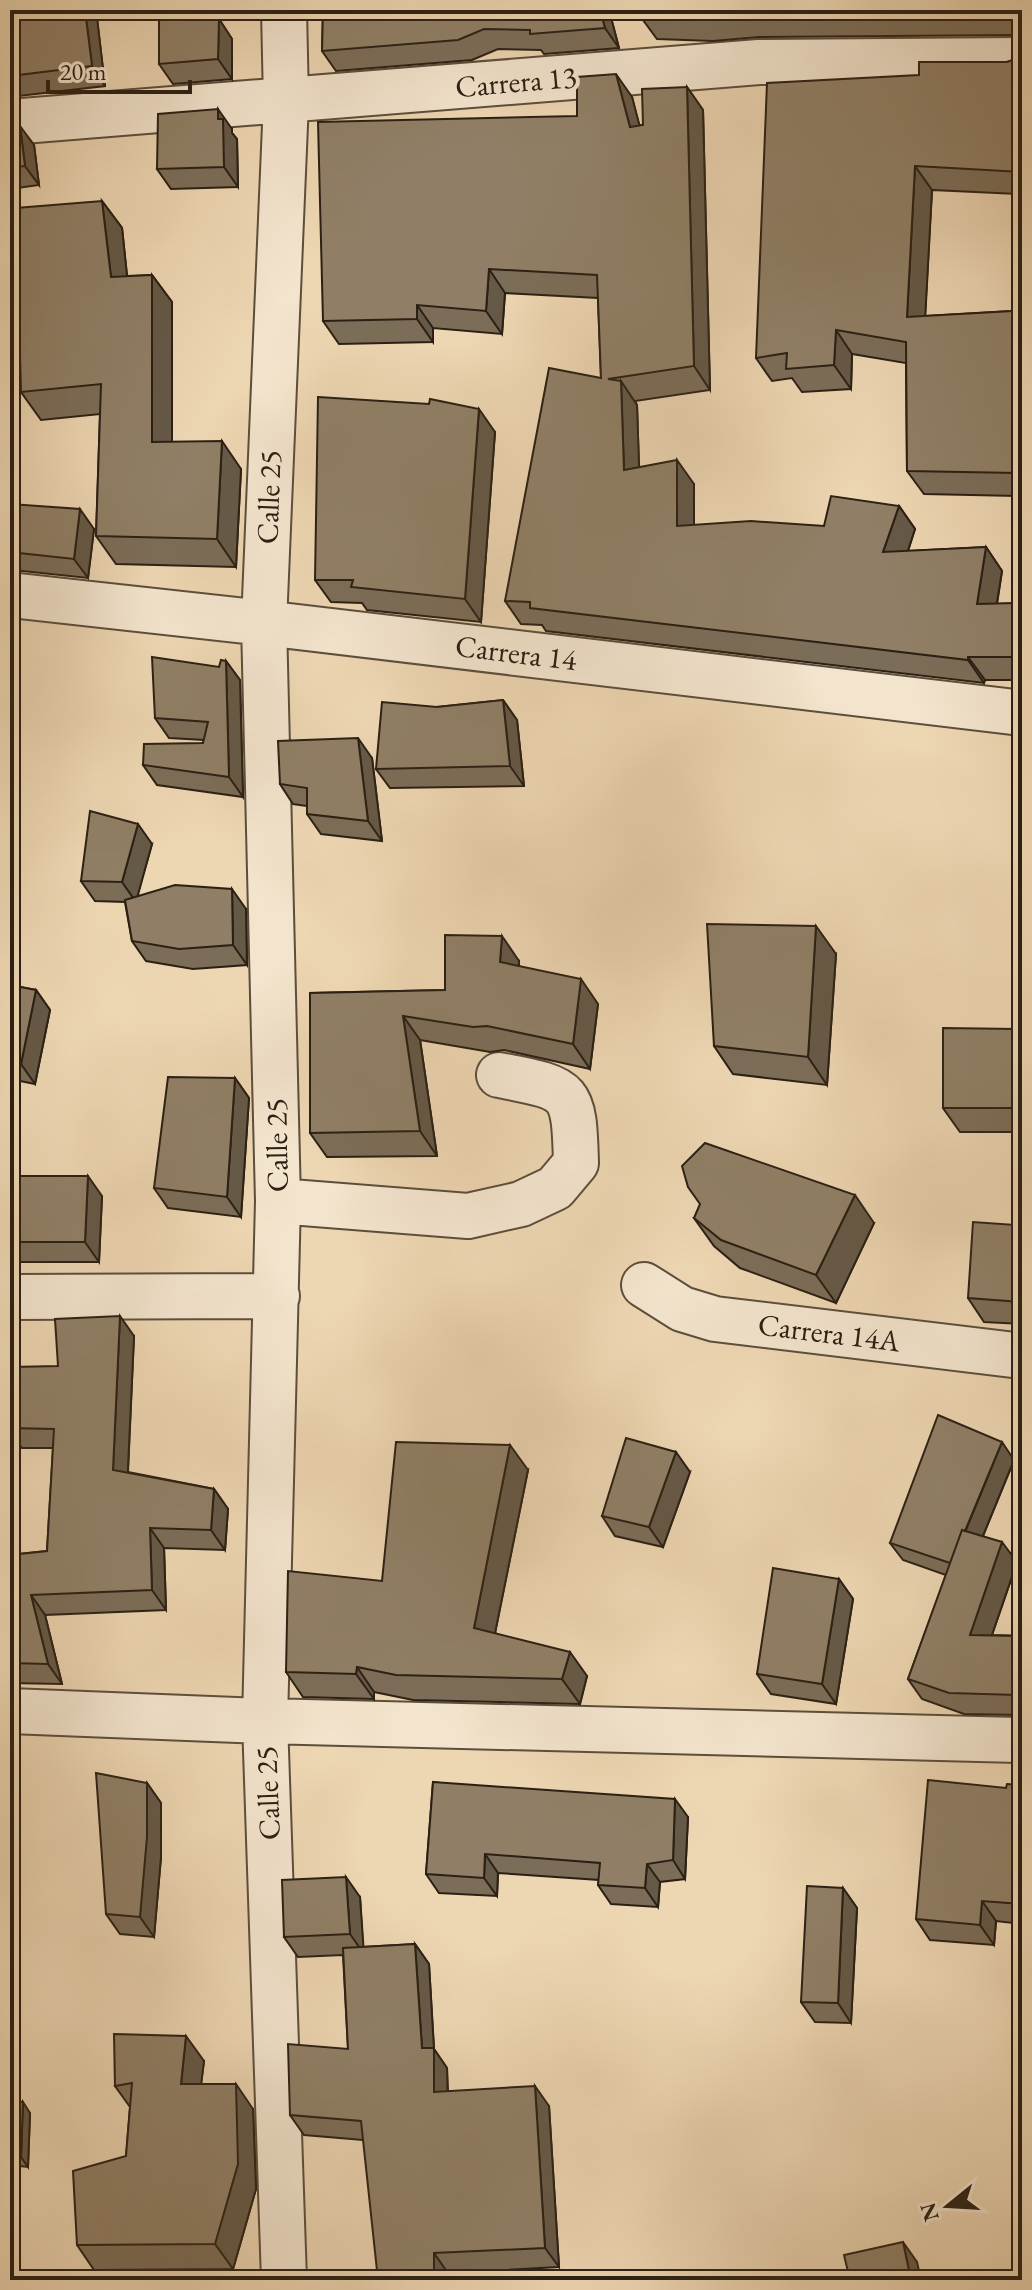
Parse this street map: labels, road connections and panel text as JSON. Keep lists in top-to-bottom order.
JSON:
{
  "streets": {
    "street": [
      "Carrera 13",
      "Calle 25",
      "Carrera 14",
      "Carrera 14A"
    ]
  },
  "crossings": [
    ["Carrera 13", "Calle 25"],
    ["Calle 25", "Carrera 14"]
  ],
  "scale_bar": "20 m",
  "north": "left"
}
